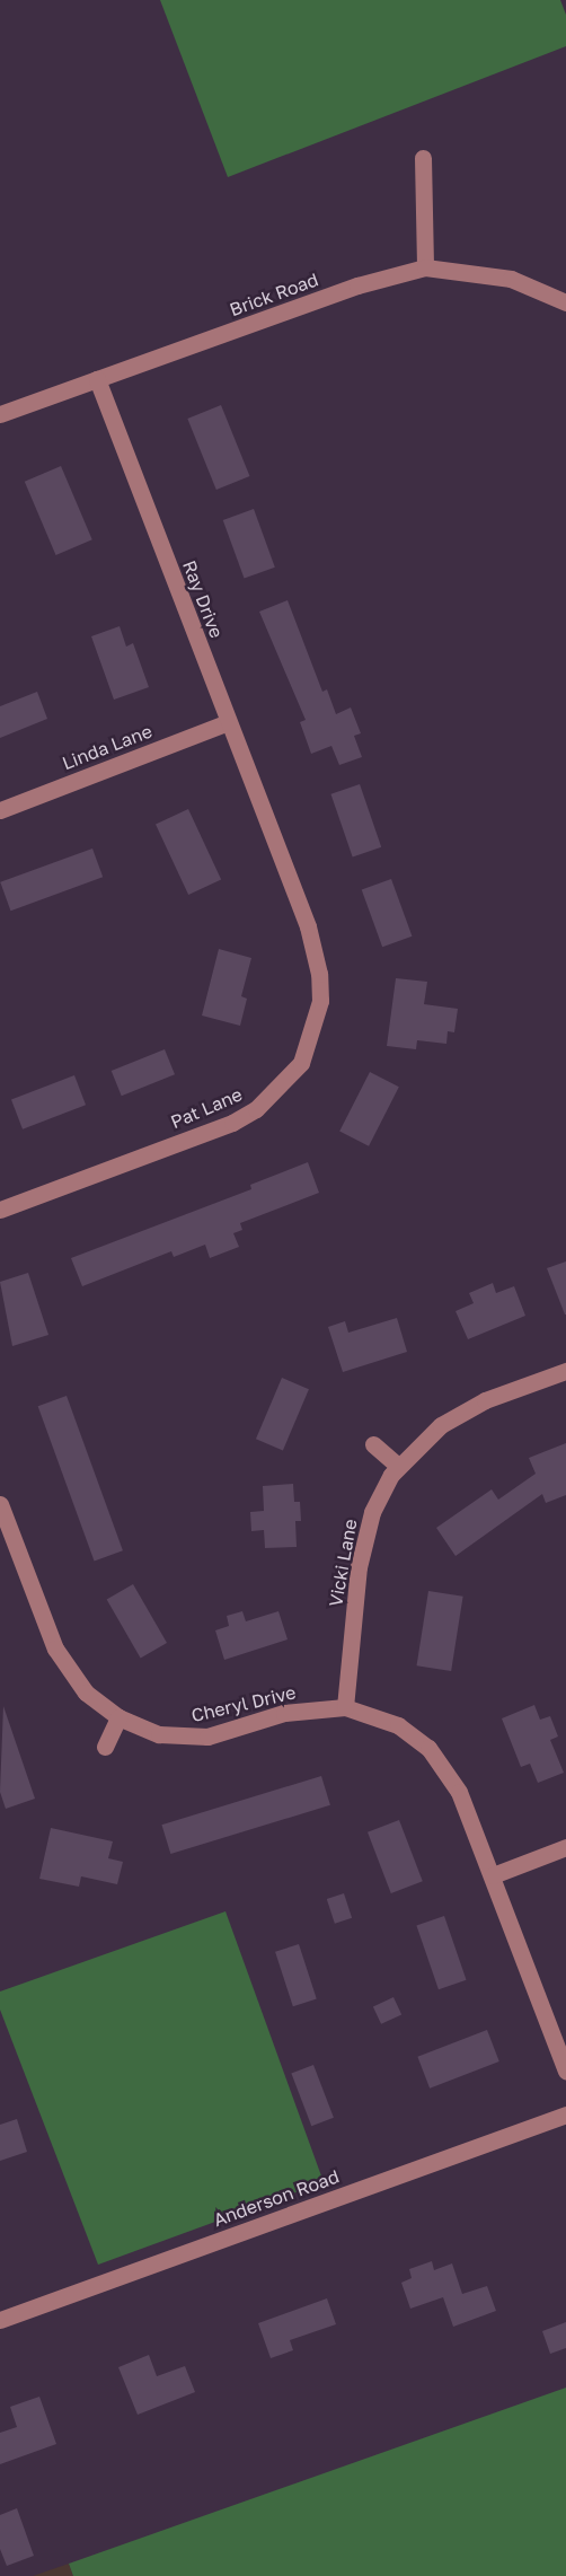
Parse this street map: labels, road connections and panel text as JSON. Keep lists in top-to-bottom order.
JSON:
{
  "streets": {
    "street": [
      "Brick Road",
      "Ray Drive",
      "Linda Lane",
      "Pat Lane",
      "Vicki Lane",
      "Cheryl Drive",
      "Anderson Road"
    ]
  },
  "crossings": [
    ["Brick Road", "Ray Drive"],
    ["Ray Drive", "Linda Lane"],
    ["Ray Drive", "Pat Lane"],
    ["Vicki Lane", "Cheryl Drive"]
  ]
}
